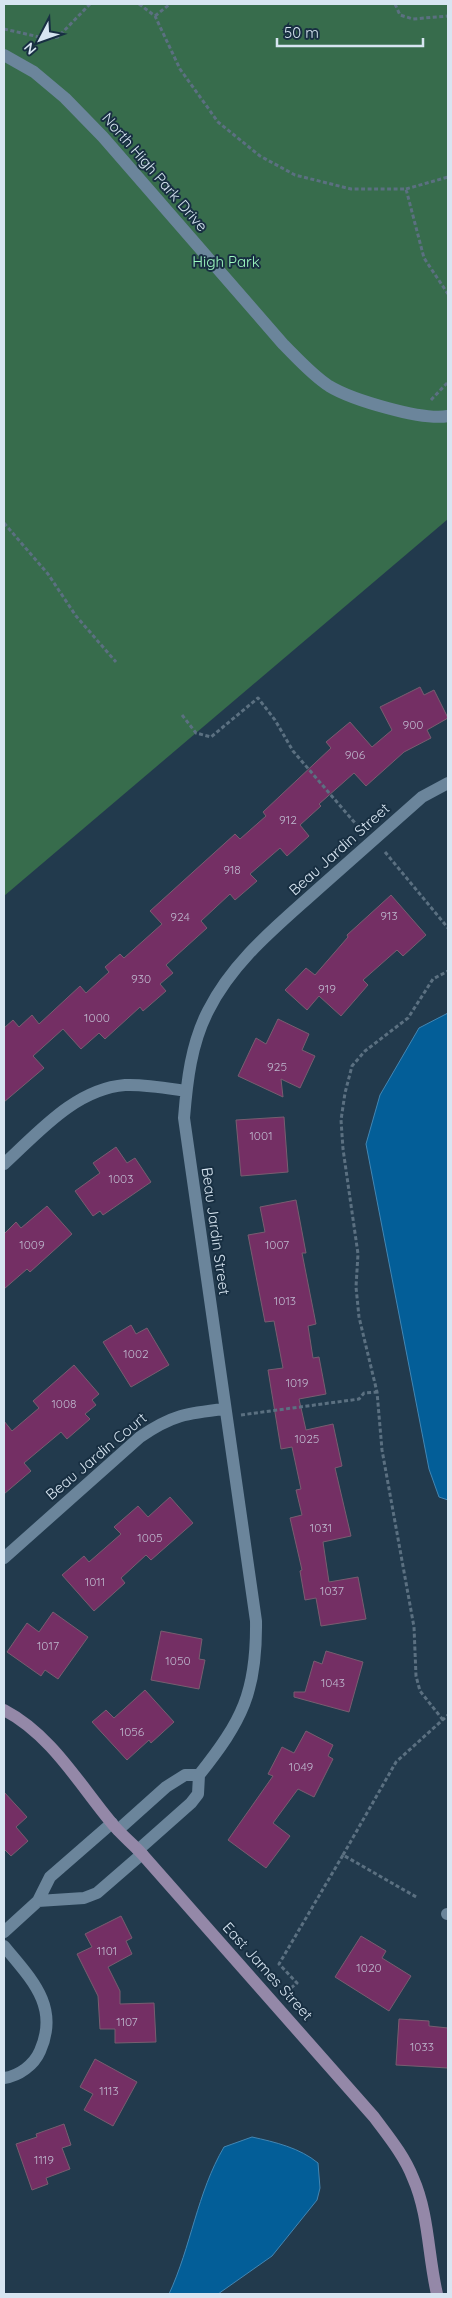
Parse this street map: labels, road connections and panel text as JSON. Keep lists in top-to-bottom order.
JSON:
{
  "streets": {
    "street": [
      "North High Park Drive",
      "Beau Jardin Street",
      "Beau Jardin Court",
      "East James Street"
    ]
  },
  "crossings": [
    ["Beau Jardin Street", "Beau Jardin Court"]
  ],
  "parks": ["High Park"],
  "house_numbers": [
    "900",
    "906",
    "912",
    "918",
    "913",
    "924",
    "930",
    "919",
    "1000",
    "925",
    "1001",
    "1003",
    "1009",
    "1007",
    "1013",
    "1002",
    "1019",
    "1008",
    "1025",
    "1031",
    "1005",
    "1011",
    "1037",
    "1017",
    "1050",
    "1043",
    "1056",
    "1049",
    "1101",
    "1020",
    "1107",
    "1033",
    "1113",
    "1119"
  ],
  "scale_bar": "50 m",
  "north": "bottom left"
}
